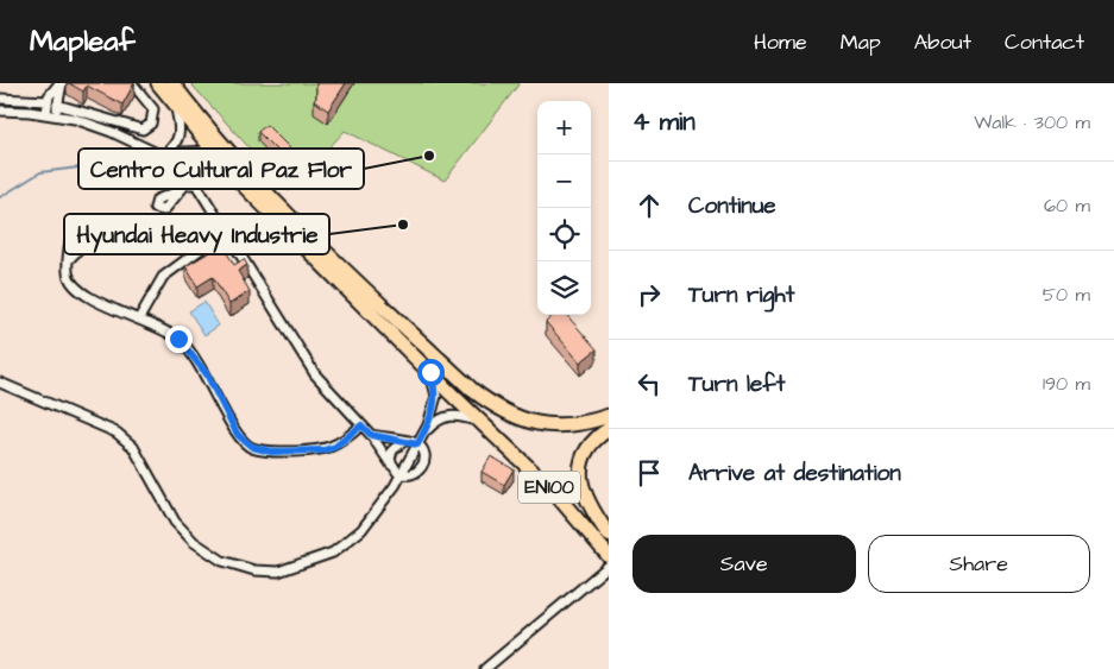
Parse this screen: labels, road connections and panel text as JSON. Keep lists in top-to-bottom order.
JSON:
{
  "streets": {
    "main road": ["EN100"]
  },
  "places": ["Centro Cultural Paz Flor", "Hyundai Heavy Industrie"],
  "page": {
    "header": "Mapleaf",
    "nav": [
      "Home",
      "Map",
      "About",
      "Contact"
    ],
    "heading": ["4 min", "Walk · 300 m"],
    "map_buttons": ["+", "−"],
    "list": [
      ["Continue", "60 m"],
      ["Turn right", "50 m"],
      ["Turn left", "190 m"],
      "Arrive at destination"
    ],
    "buttons": ["Save", "Share"]
  }
}
